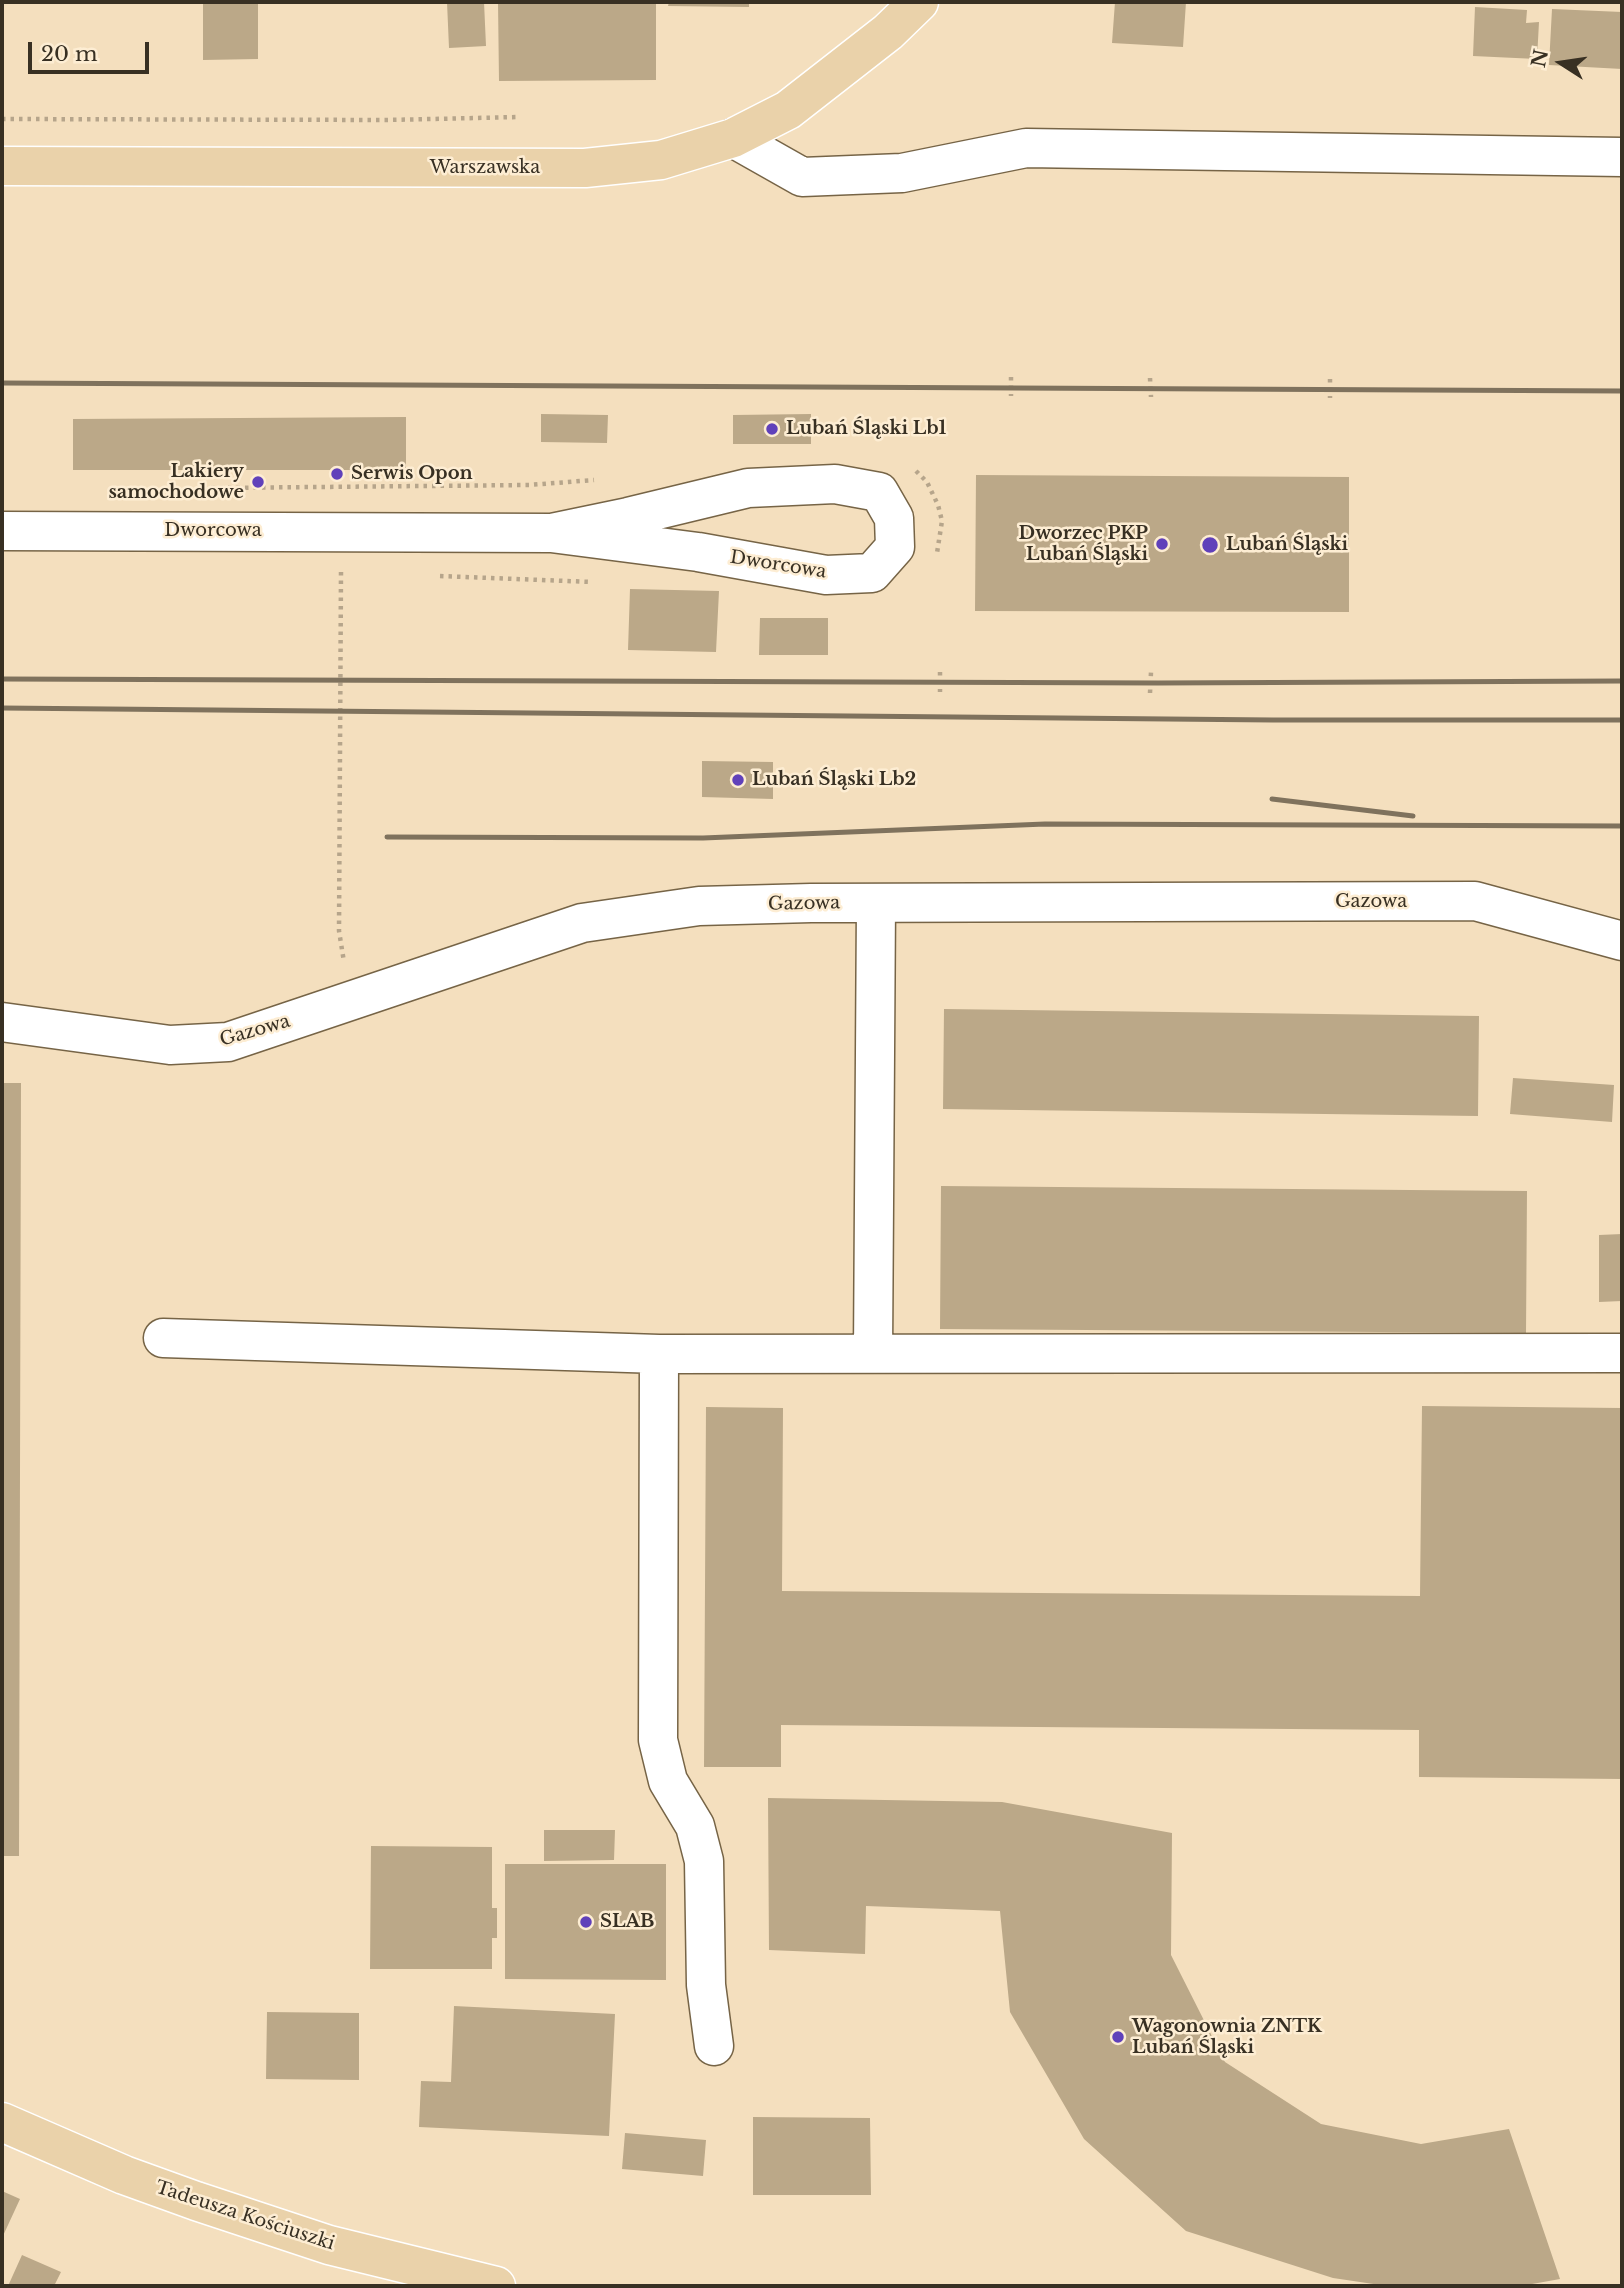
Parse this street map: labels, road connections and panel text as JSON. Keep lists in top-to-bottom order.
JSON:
{
  "streets": {
    "main road": ["Warszawska", "Tadeusza Kościuszki"],
    "street": ["Dworcowa", "Gazowa"]
  },
  "places": [
    "Lubań Śląski Lb1",
    "Serwis Opon",
    "Lakiery samochodowe",
    "Dworzec PKP Lubań Śląski",
    "Lubań Śląski",
    "Lubań Śląski Lb2",
    "SLAB",
    "Wagonownia ZNTK Lubań Śląski"
  ],
  "scale_bar": "20 m",
  "north": "left"
}
